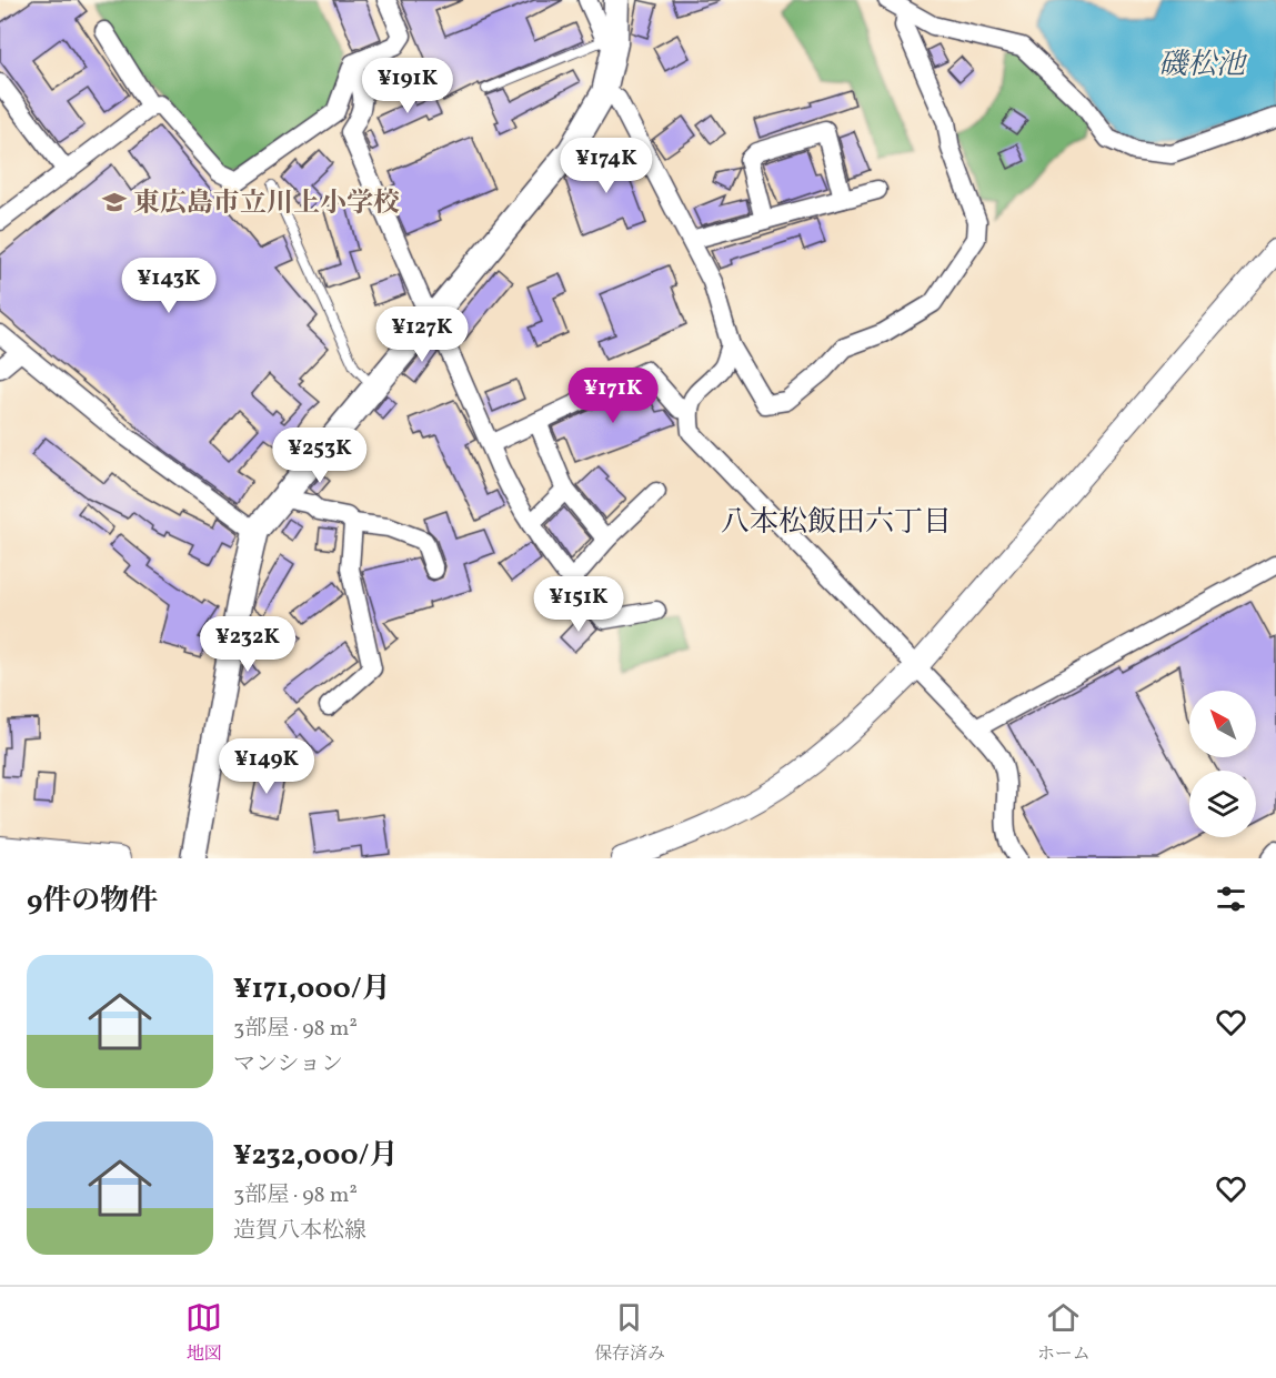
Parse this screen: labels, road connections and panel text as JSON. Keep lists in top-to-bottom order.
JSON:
{
  "districts": ["八本松飯田六丁目"],
  "water": ["磯松池"],
  "places": {
    "school or university": ["東広島市立川上小学校"]
  },
  "north": "top left",
  "page": {
    "price": [
      "¥191K",
      "¥174K",
      "¥143K",
      "¥127K",
      "¥171K",
      "¥253K",
      "¥151K",
      "¥232K",
      "¥149K"
    ],
    "heading": "9件の物件",
    "list": [
      {
        "name": "¥171,000/月",
        "note": "3部屋 · 98 m² · マンション"
      },
      {
        "name": "¥232,000/月",
        "note": "3部屋 · 98 m² · 造賀八本松線"
      }
    ],
    "tabs": ["地図", "保存済み", "ホーム"]
  }
}
